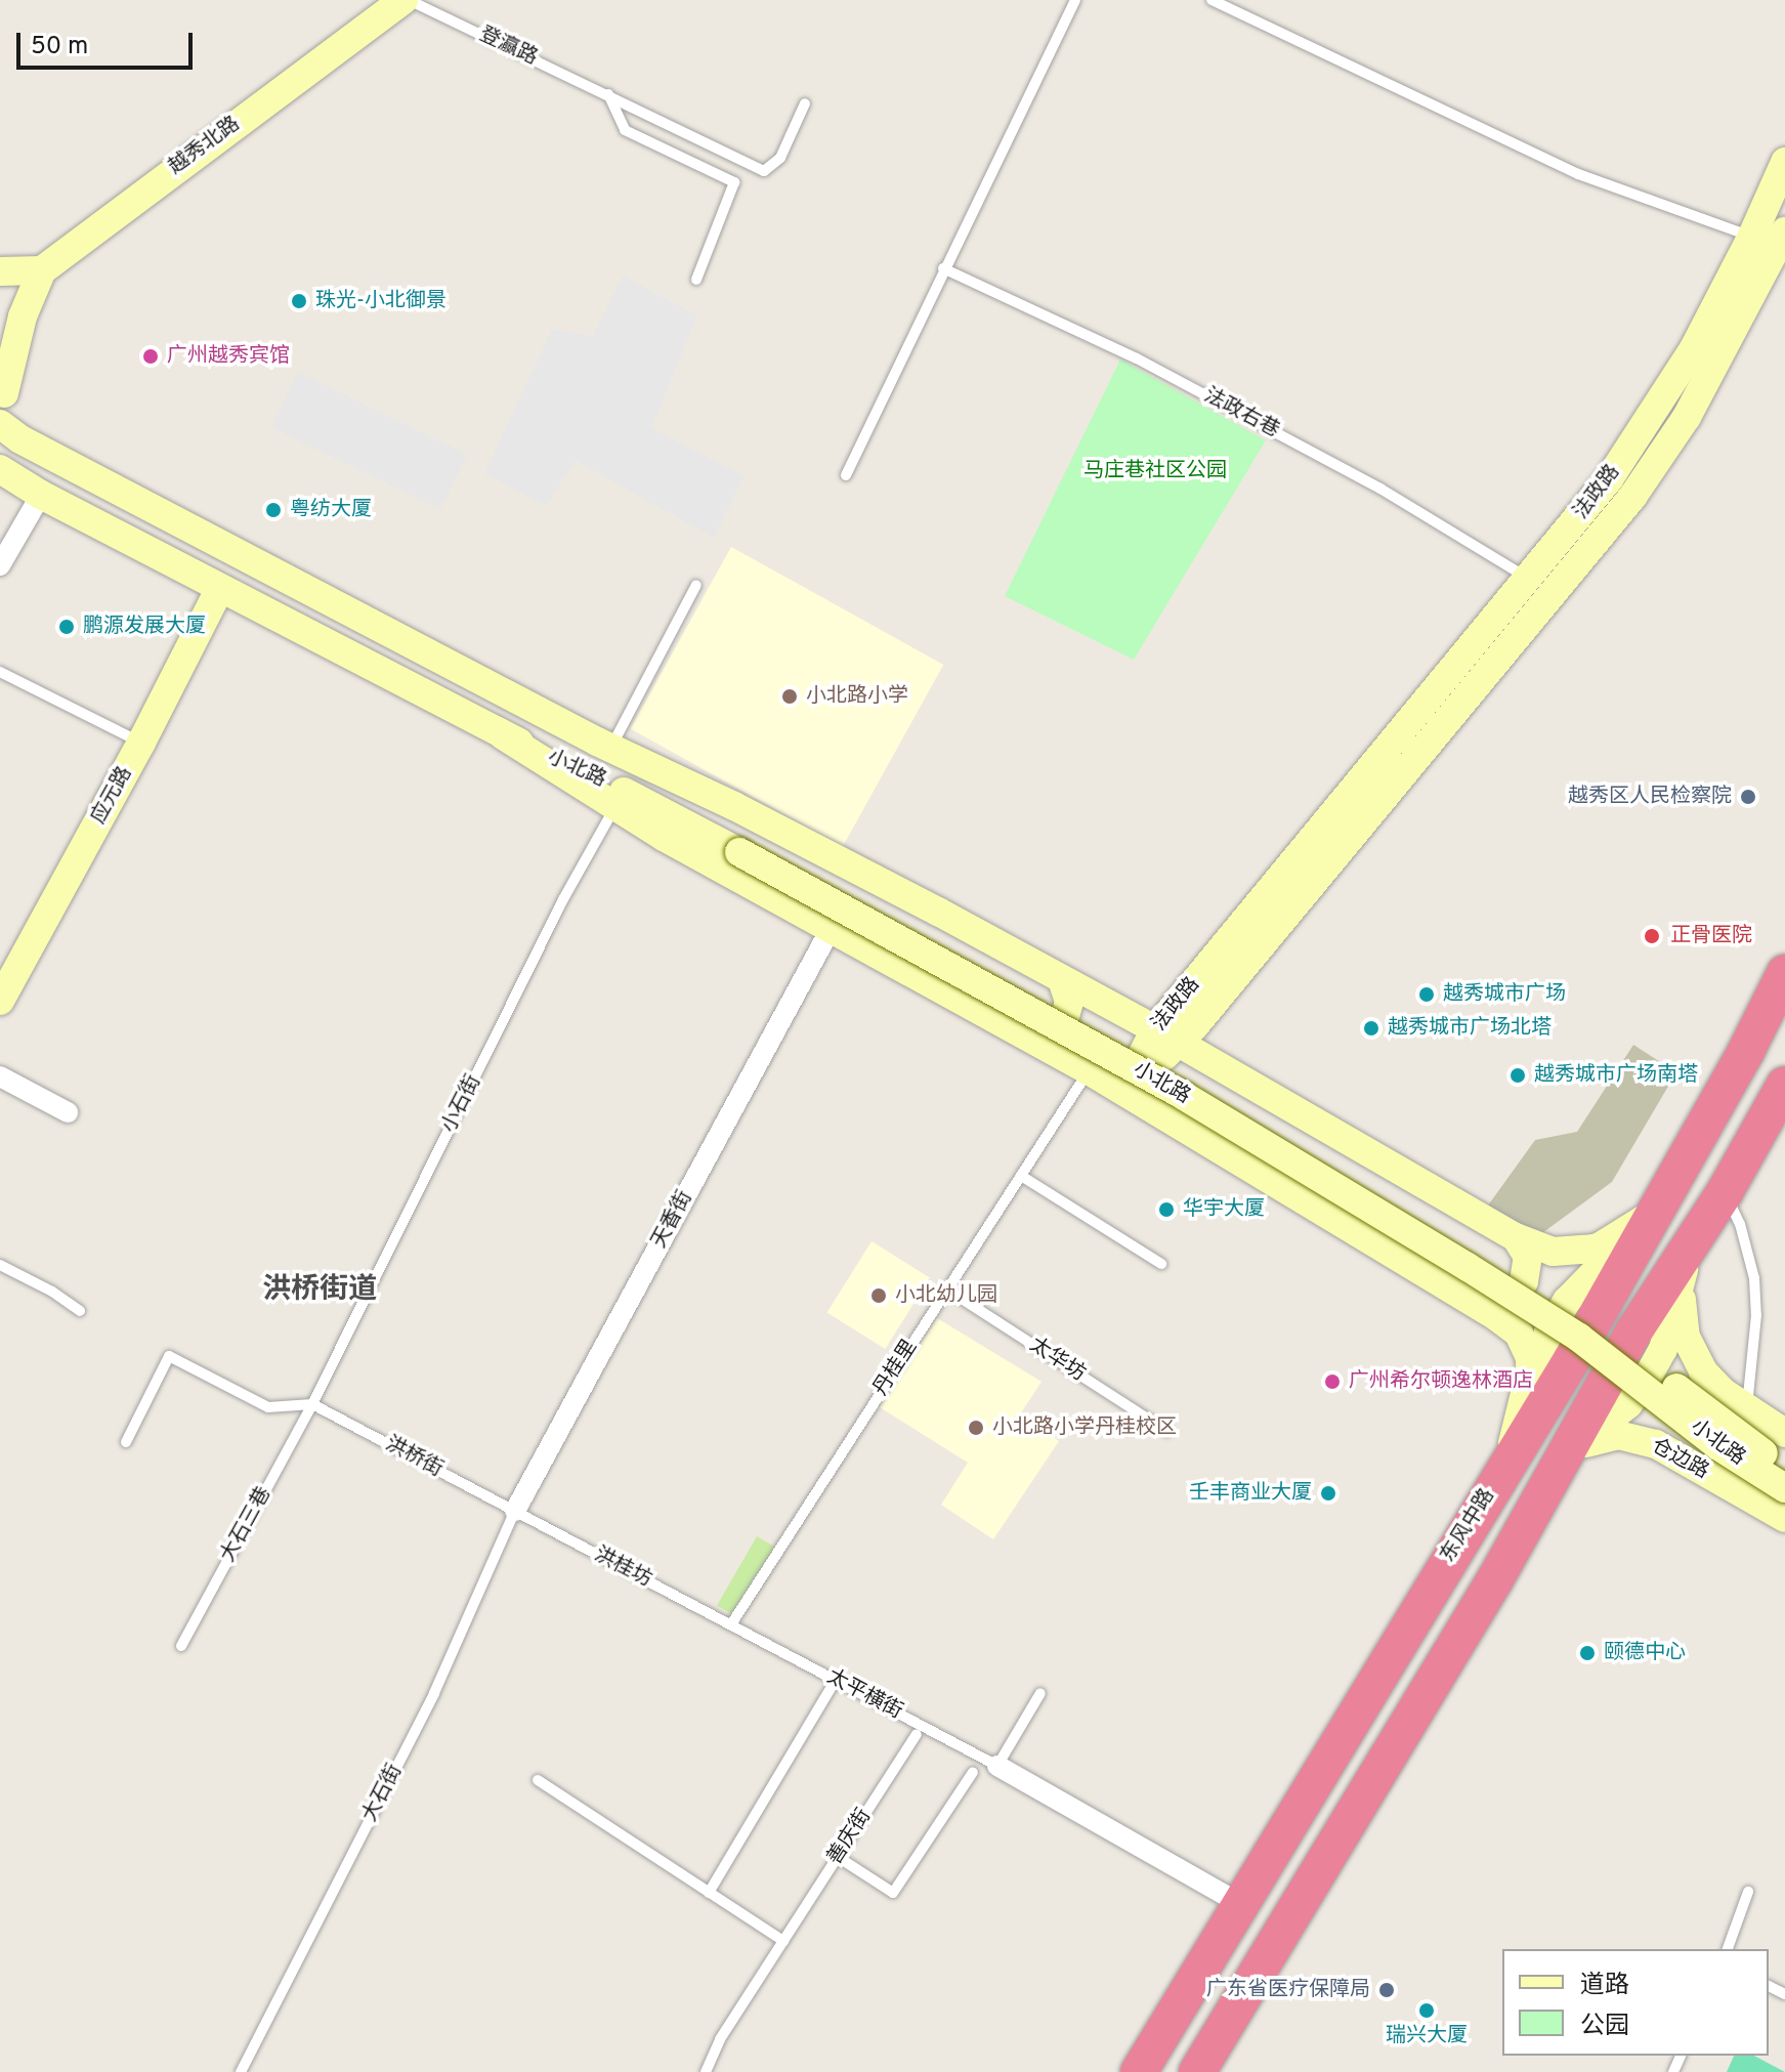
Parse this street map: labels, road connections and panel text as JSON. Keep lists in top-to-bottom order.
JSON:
{
  "streets": {
    "highway": ["东风中路"],
    "street": [
      "越秀北路",
      "法政路",
      "小北路",
      "应元路",
      "天香街",
      "仓边路"
    ],
    "lane": [
      "登瀛路",
      "法政右巷",
      "小石街",
      "太华坊",
      "丹桂里",
      "洪桥街",
      "大石三巷",
      "洪桂坊",
      "太平横街",
      "大石街",
      "善庆街"
    ]
  },
  "crossings": [
    ["登瀛路", "越秀北路"],
    ["法政右巷", "法政路"],
    ["法政路", "小北路"],
    ["小北路", "应元路"],
    ["小北路", "小石街"],
    ["小北路", "天香街"],
    ["小北路", "丹桂里"],
    ["小北路", "东风中路"],
    ["小石街", "洪桥街"],
    ["小石街", "大石三巷"],
    ["天香街", "洪桥街"],
    ["天香街", "洪桂坊"],
    ["天香街", "大石街"],
    ["太华坊", "丹桂里"],
    ["丹桂里", "洪桂坊"],
    ["丹桂里", "太平横街"],
    ["洪桥街", "大石三巷"],
    ["洪桥街", "洪桂坊"],
    ["洪桥街", "大石街"],
    ["洪桂坊", "太平横街"],
    ["洪桂坊", "大石街"]
  ],
  "districts": ["洪桥街道"],
  "parks": ["马庄巷社区公园"],
  "places": [
    "珠光-小北御景",
    "广州越秀宾馆",
    "粤纺大厦",
    "鹏源发展大厦",
    "小北路小学",
    "越秀区人民检察院",
    "正骨医院",
    "越秀城市广场",
    "越秀城市广场北塔",
    "越秀城市广场南塔",
    "华宇大厦",
    "小北幼儿园",
    "广州希尔顿逸林酒店",
    "小北路小学丹桂校区",
    "壬丰商业大厦",
    "颐德中心",
    "广东省医疗保障局",
    "瑞兴大厦"
  ],
  "legend": ["道路", "公园"],
  "scale_bar": "50 m"
}
